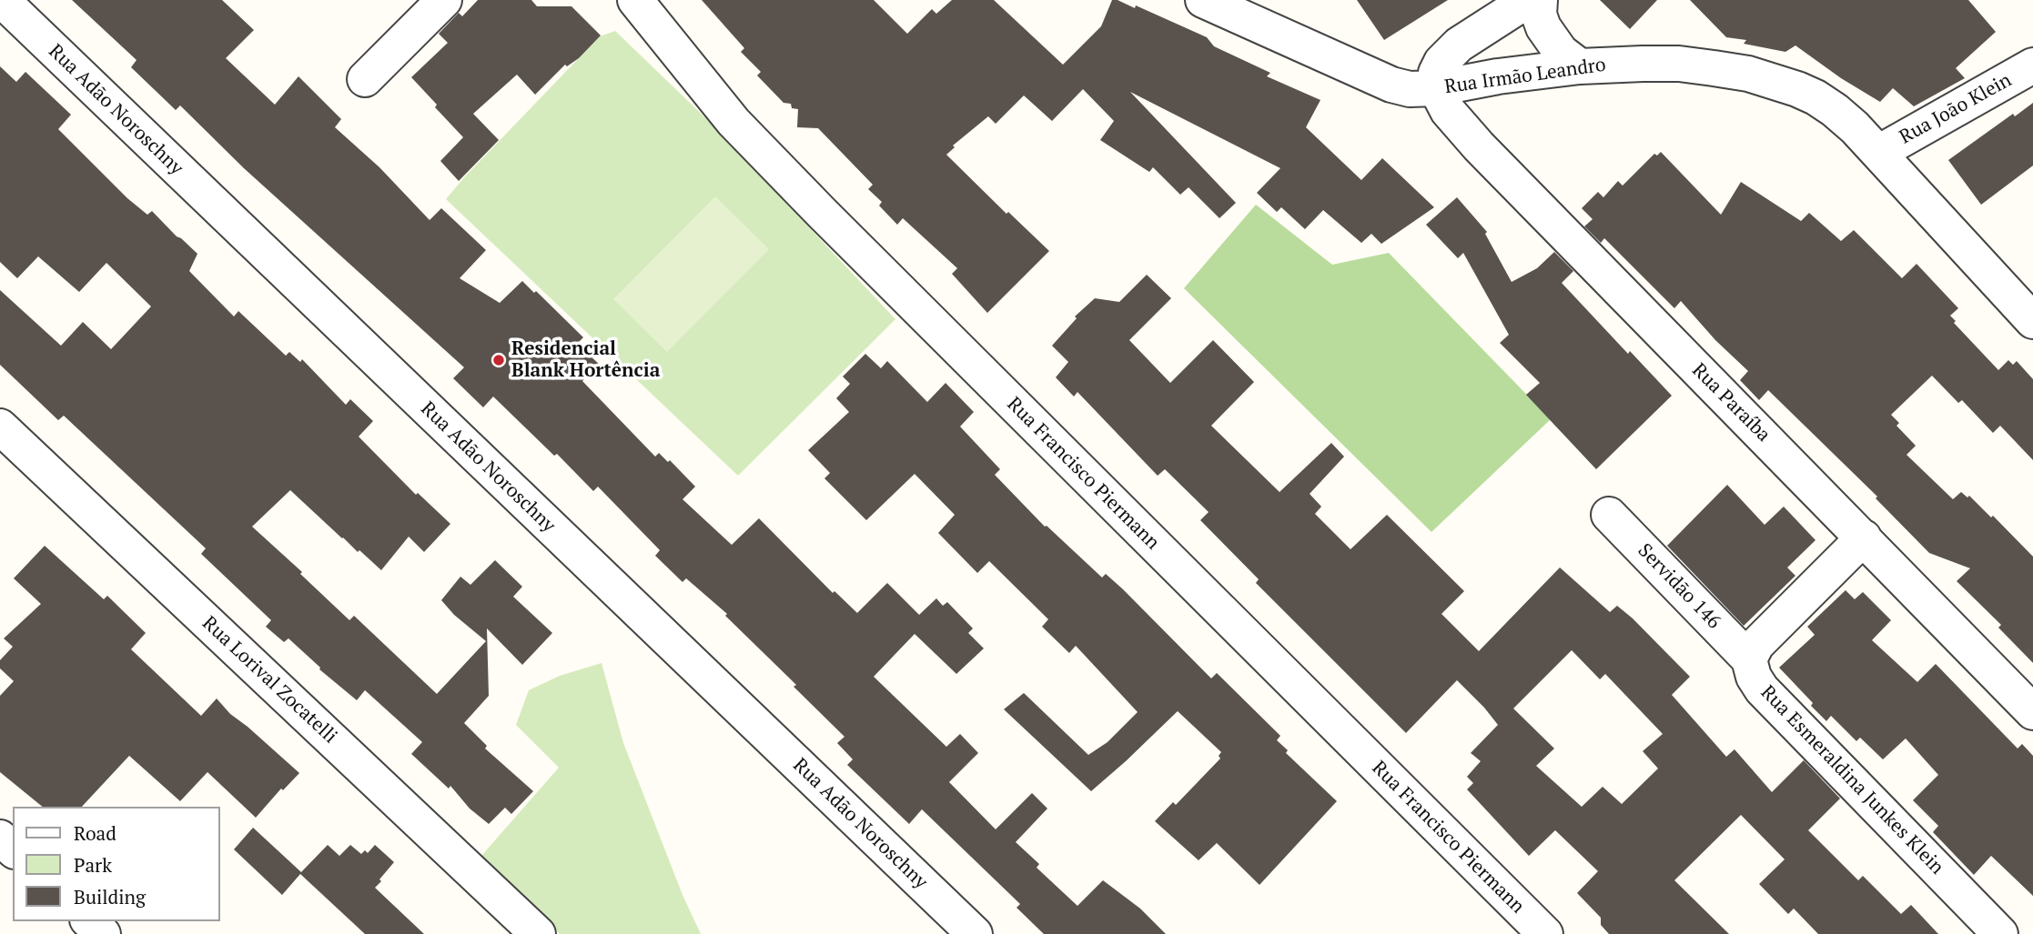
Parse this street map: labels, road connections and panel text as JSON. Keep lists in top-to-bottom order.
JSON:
{
  "streets": {
    "street": [
      "Rua Irmão Leandro",
      "Rua João Klein",
      "Rua Adão Noroschny",
      "Rua Paraíba",
      "Rua Francisco Piermann",
      "Servidão 146",
      "Rua Lorival Zocatelli",
      "Rua Esmeraldina Junkes Klein"
    ]
  },
  "crossings": [
    ["Rua Irmão Leandro", "Rua João Klein"],
    ["Rua Irmão Leandro", "Rua Paraíba"],
    ["Servidão 146", "Rua Esmeraldina Junkes Klein"]
  ],
  "places": ["Residencial Blank Hortência"],
  "legend": ["Road", "Park", "Building"]
}
